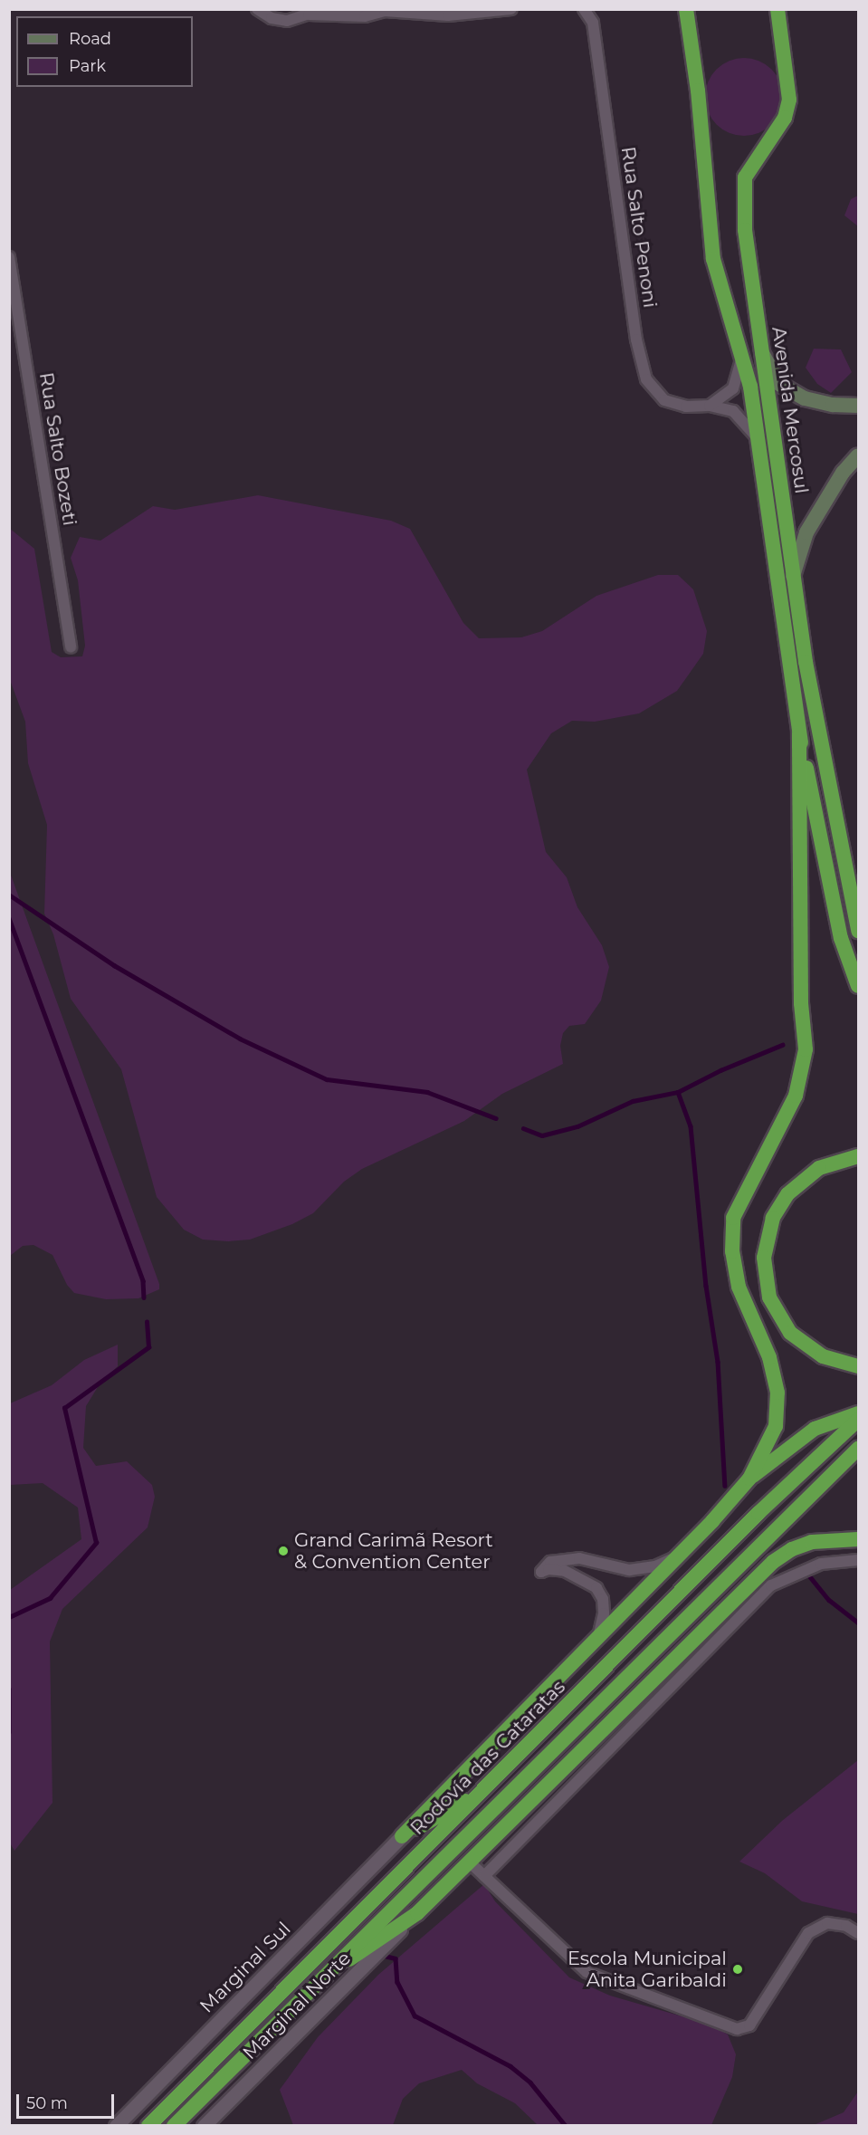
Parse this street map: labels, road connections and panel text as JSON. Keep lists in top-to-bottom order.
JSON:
{
  "streets": {
    "highway": ["Avenida Mercosul", "Rodovía das Cataratas"],
    "street": [
      "Rua Salto Penoni",
      "Rua Salto Bozeti",
      "Marginal Sul",
      "Marginal Norte"
    ]
  },
  "crossings": [
    ["Rua Salto Penoni", "Avenida Mercosul"]
  ],
  "places": ["Grand Carimã Resort & Convention Center", "Escola Municipal Anita Garibaldi"],
  "legend": ["Road", "Park"],
  "scale_bar": "50 m"
}
